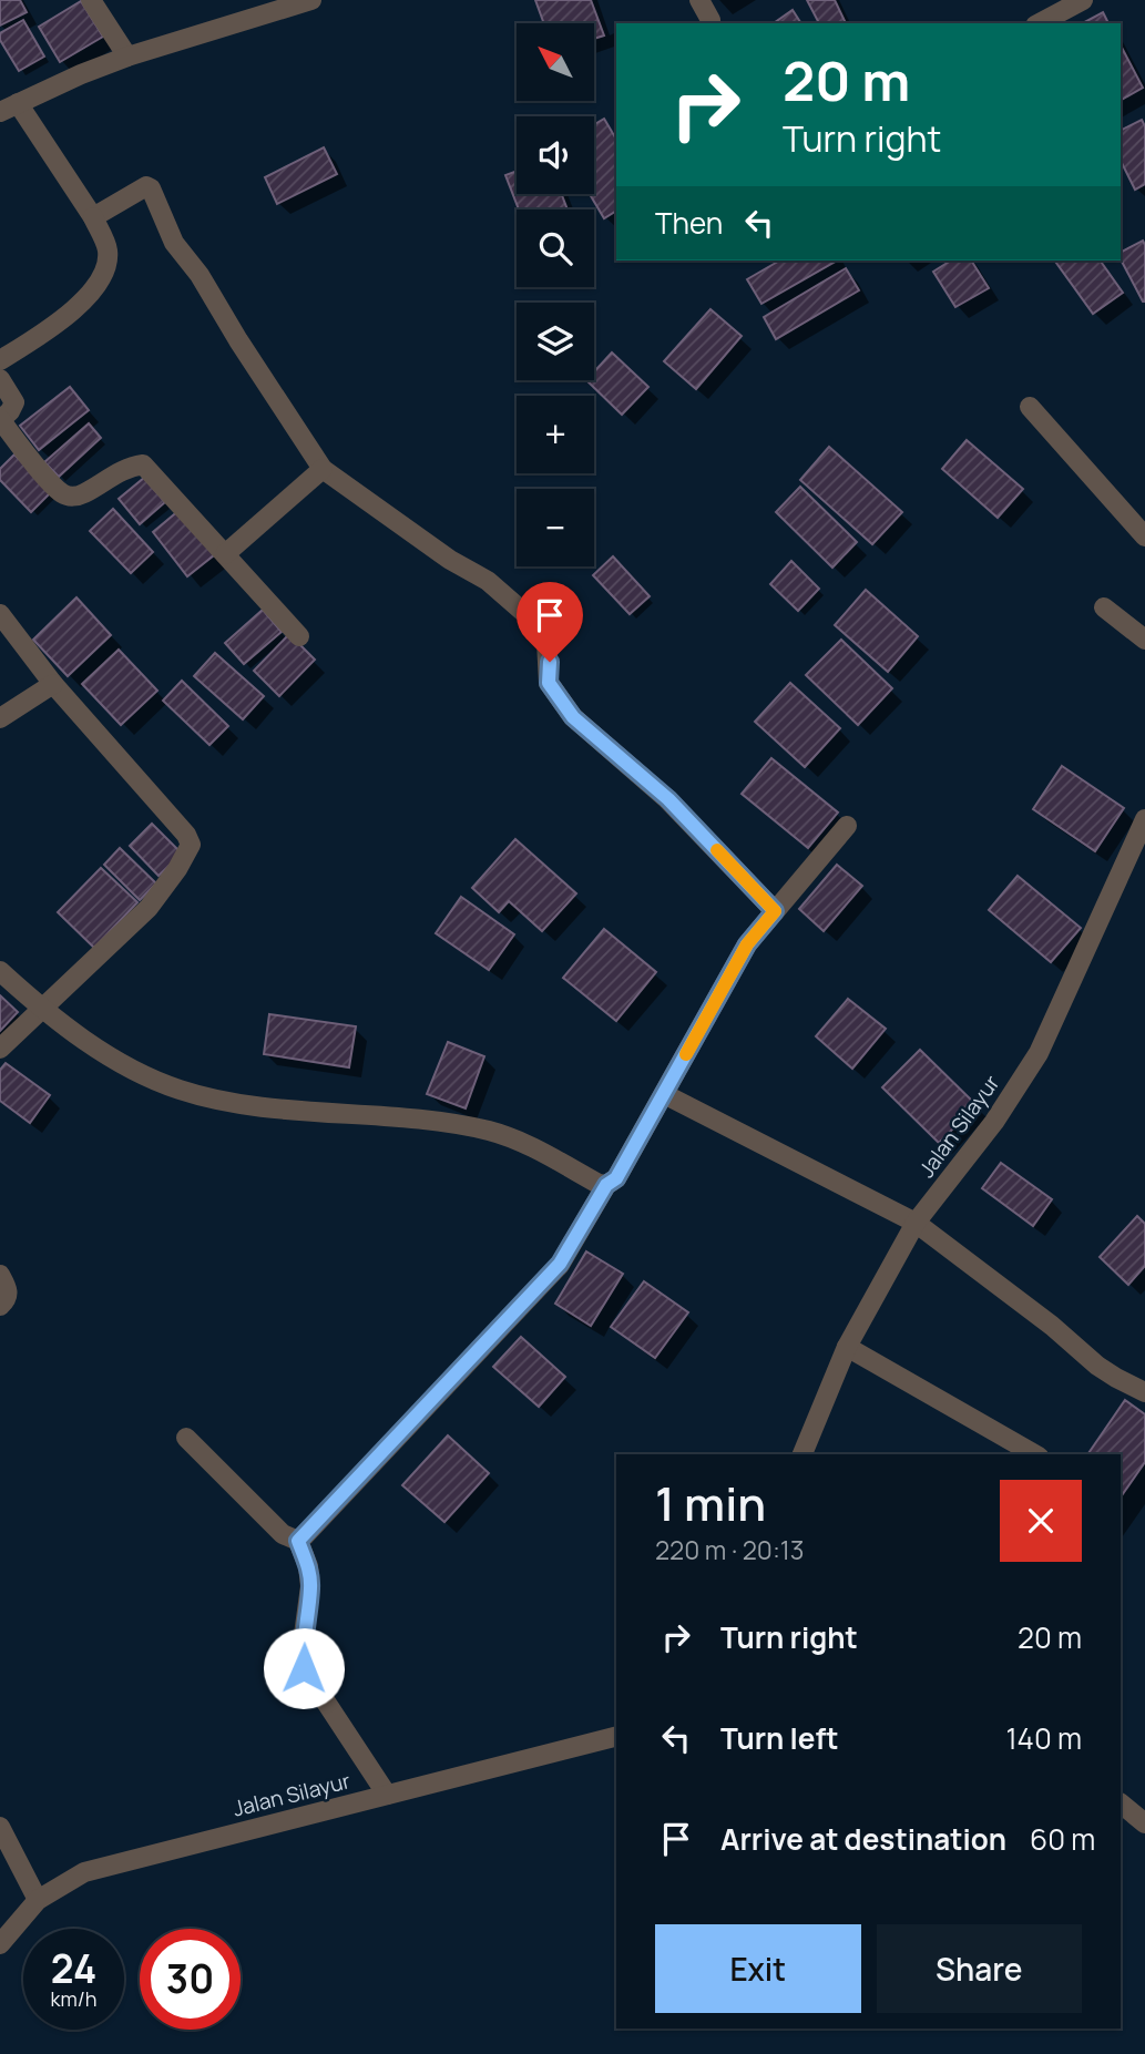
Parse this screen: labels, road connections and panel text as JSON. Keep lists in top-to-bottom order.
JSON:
{
  "streets": {
    "street": ["Jalan Silayur"]
  },
  "north": "top left",
  "page": {
    "map_buttons": ["+", "−"],
    "turn": ["20 m", "Turn right"],
    "then": "Then",
    "heading": ["1 min", "220 m · 20:13"],
    "list": [
      {
        "name": "Turn right",
        "value": "20 m"
      },
      {
        "name": "Turn left",
        "value": "140 m"
      },
      {
        "name": "Arrive at destination",
        "value": "60 m"
      }
    ],
    "buttons": ["Exit", "Share"],
    "speed": "24 km/h",
    "limit": "30"
  }
}
